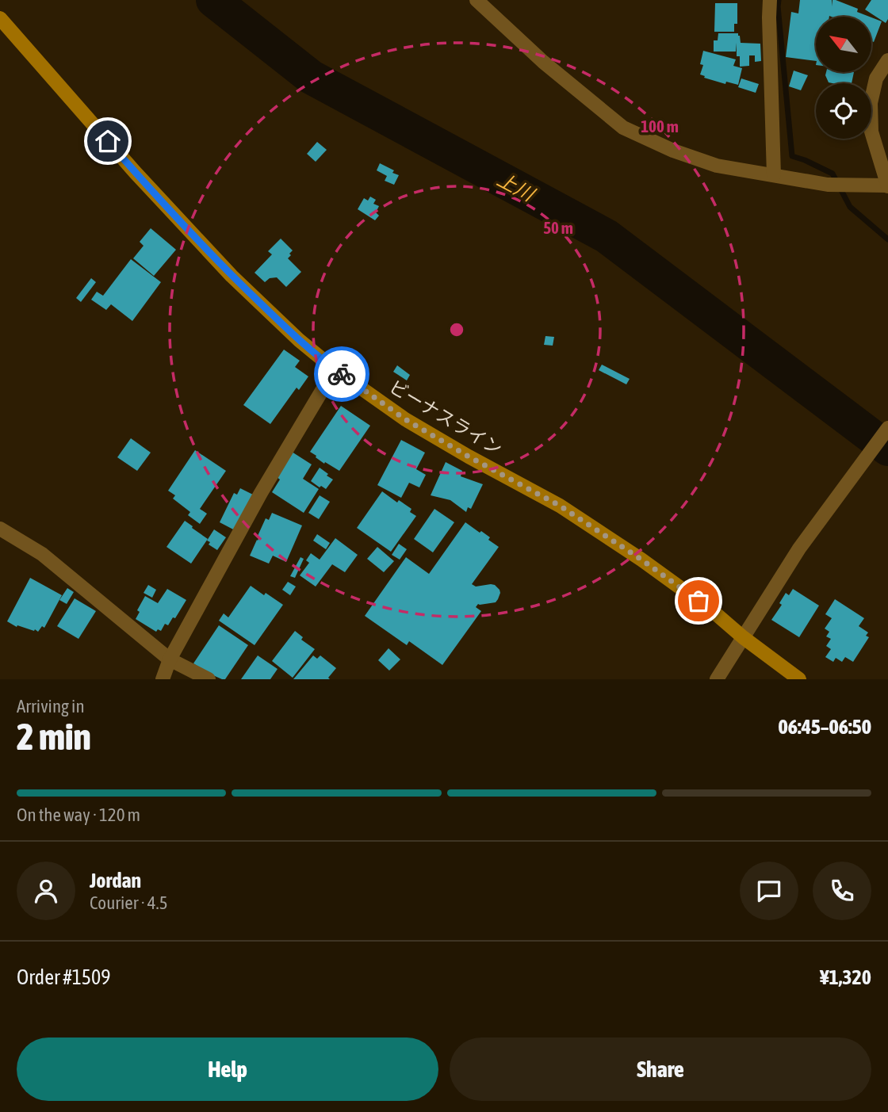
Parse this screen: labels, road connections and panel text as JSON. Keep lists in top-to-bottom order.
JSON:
{
  "streets": {
    "main road": ["ビーナスライン"]
  },
  "water": ["上川"],
  "north": "top left",
  "page": {
    "heading": ["2 min", "Arriving in", "06:45–06:50"],
    "panel": [
      "Jordan",
      "Courier · 4.5",
      "Order #1509",
      "¥1,320"
    ],
    "bar": "On the way · 120 m",
    "buttons": ["Help", "Share"]
  },
  "rings": ["100 m", "50 m"]
}
